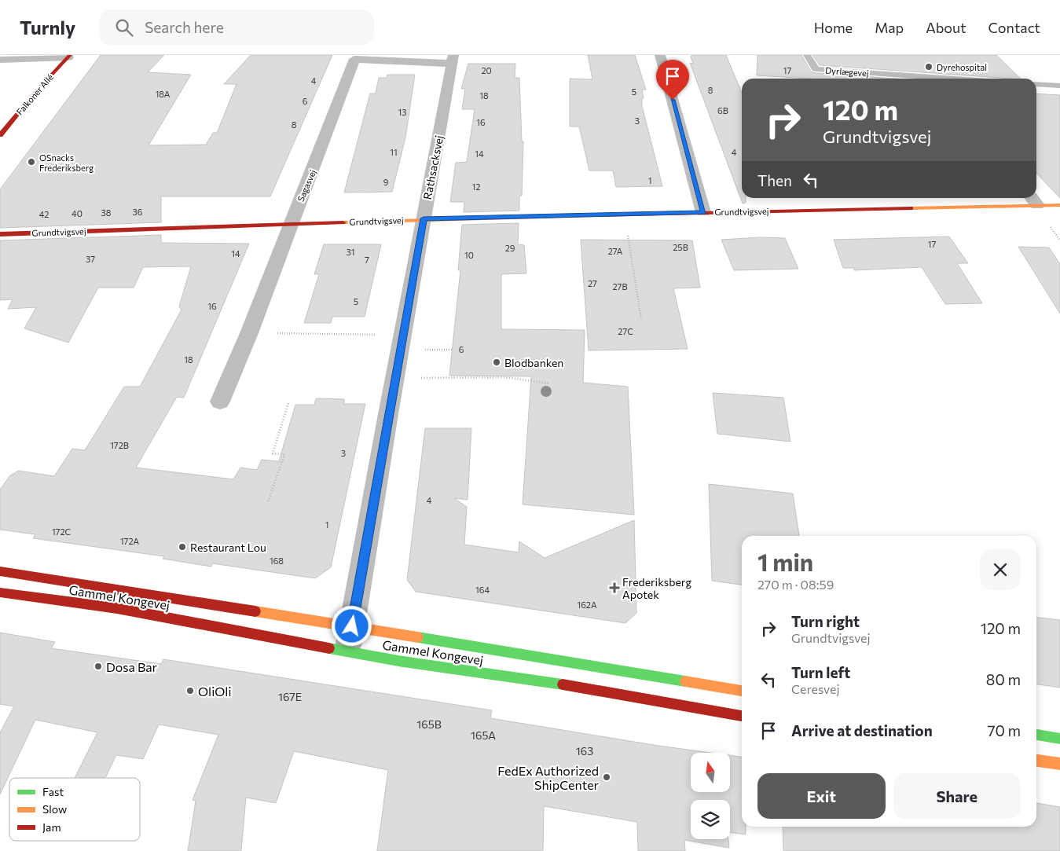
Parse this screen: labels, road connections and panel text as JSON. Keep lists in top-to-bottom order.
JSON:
{
  "streets": {
    "street": [
      "Falkoner Allé",
      "Rathsacksvej",
      "Sagasvej",
      "Grundtvigsvej",
      "Gammel Kongevej"
    ],
    "lane": ["Dyrlægevej"]
  },
  "crossings": [
    ["Rathsacksvej", "Sagasvej"],
    ["Rathsacksvej", "Grundtvigsvej"],
    ["Rathsacksvej", "Gammel Kongevej"],
    ["Sagasvej", "Grundtvigsvej"]
  ],
  "places": {
    "other": [
      "Dyrehospital",
      "OSnacks Frederiksberg",
      "Blodbanken",
      "Restaurant Lou",
      "Dosa Bar",
      "OliOli",
      "FedEx Authorized ShipCenter"
    ],
    "health": ["Frederiksberg Apotek"]
  },
  "house_numbers": [
    "20",
    "17",
    "4",
    "8",
    "5",
    "18A",
    "18",
    "6",
    "6B",
    "13",
    "3",
    "16",
    "8",
    "11",
    "4",
    "14",
    "1",
    "9",
    "12",
    "36",
    "38",
    "40",
    "42",
    "17",
    "25B",
    "29",
    "27A",
    "31",
    "14",
    "10",
    "37",
    "7",
    "27",
    "27B",
    "5",
    "16",
    "27C",
    "6",
    "18",
    "172B",
    "3",
    "4",
    "1",
    "172C",
    "172A",
    "168",
    "164",
    "162A",
    "167E",
    "165B",
    "165A",
    "163"
  ],
  "legend": ["Fast", "Slow", "Jam"],
  "north": "top",
  "page": {
    "header": "Turnly",
    "search": "Search here",
    "nav": [
      "Home",
      "Map",
      "About",
      "Contact"
    ],
    "turn": ["120 m", "Grundtvigsvej"],
    "then": "Then",
    "heading": ["1 min", "270 m · 08:59"],
    "list": [
      {
        "name": "Turn right",
        "note": "Grundtvigsvej",
        "value": "120 m"
      },
      {
        "name": "Turn left",
        "note": "Ceresvej",
        "value": "80 m"
      },
      {
        "name": "Arrive at destination",
        "value": "70 m"
      }
    ],
    "buttons": ["Exit", "Share"]
  }
}
